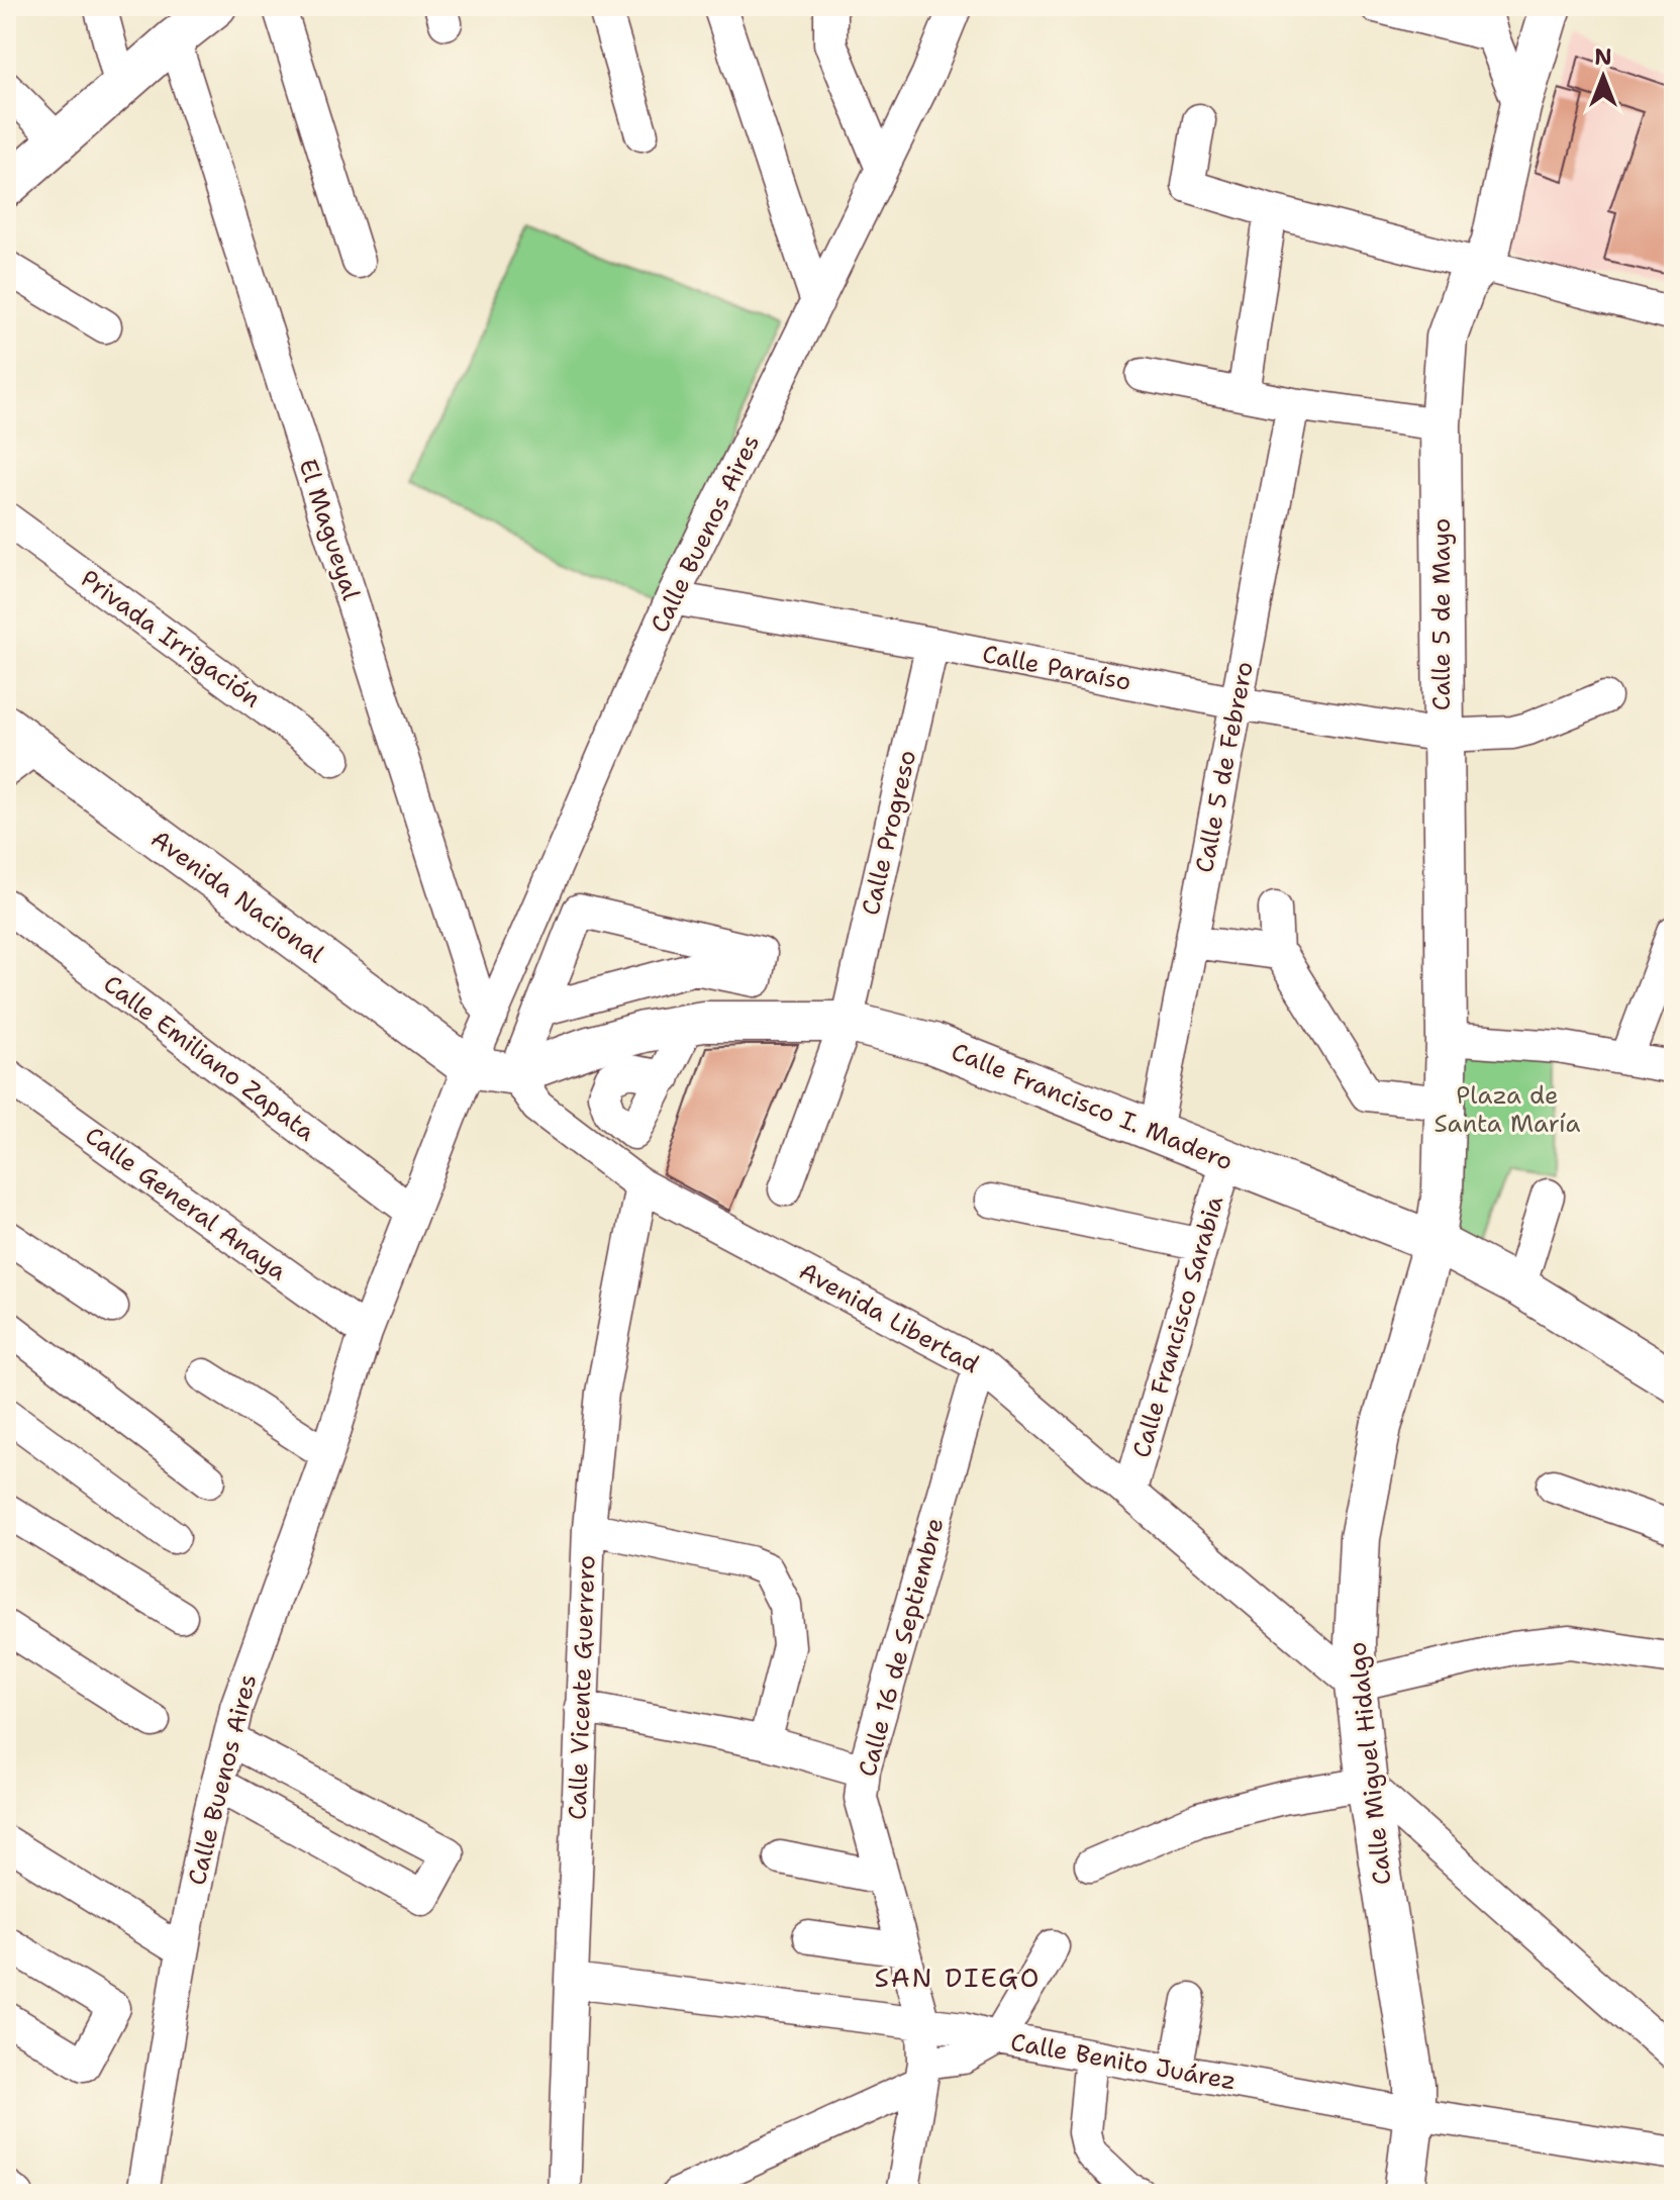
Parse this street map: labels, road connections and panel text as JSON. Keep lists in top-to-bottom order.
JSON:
{
  "streets": {
    "main road": [
      "Calle 5 de Mayo",
      "Avenida Nacional",
      "Calle Francisco I. Madero",
      "Calle Miguel Hidalgo"
    ],
    "street": [
      "El Magueyal",
      "Calle Buenos Aires",
      "Privada Irrigación",
      "Calle Paraíso",
      "Calle 5 de Febrero",
      "Calle Progreso",
      "Calle Emiliano Zapata",
      "Calle General Anaya",
      "Avenida Libertad",
      "Calle Francisco Sarabia",
      "Calle 16 de Septiembre",
      "Calle Vicente Guerrero",
      "Calle Benito Juárez"
    ]
  },
  "crossings": [
    ["El Magueyal", "Calle Buenos Aires"],
    ["Calle Buenos Aires", "Calle Paraíso"],
    ["Calle Buenos Aires", "Avenida Nacional"],
    ["Calle Buenos Aires", "Calle Emiliano Zapata"],
    ["Calle Buenos Aires", "Calle Francisco I. Madero"],
    ["Calle Buenos Aires", "Calle General Anaya"],
    ["Calle 5 de Mayo", "Calle Paraíso"],
    ["Calle 5 de Mayo", "Calle Francisco I. Madero"],
    ["Calle 5 de Mayo", "Calle Miguel Hidalgo"],
    ["Calle Paraíso", "Calle 5 de Febrero"],
    ["Calle Paraíso", "Calle Progreso"],
    ["Calle 5 de Febrero", "Calle Francisco I. Madero"],
    ["Calle Progreso", "Calle Francisco I. Madero"],
    ["Avenida Nacional", "Calle Francisco I. Madero"],
    ["Calle Francisco I. Madero", "Avenida Libertad"],
    ["Calle Francisco I. Madero", "Calle Francisco Sarabia"],
    ["Calle Francisco I. Madero", "Calle Miguel Hidalgo"],
    ["Avenida Libertad", "Calle Francisco Sarabia"],
    ["Avenida Libertad", "Calle 16 de Septiembre"],
    ["Avenida Libertad", "Calle Vicente Guerrero"],
    ["Avenida Libertad", "Calle Miguel Hidalgo"],
    ["Calle 16 de Septiembre", "Calle Benito Juárez"],
    ["Calle Vicente Guerrero", "Calle Benito Juárez"],
    ["Calle Miguel Hidalgo", "Calle Benito Juárez"]
  ],
  "districts": ["SAN DIEGO"],
  "parks": ["Plaza de Santa María"],
  "north": "top"
}
